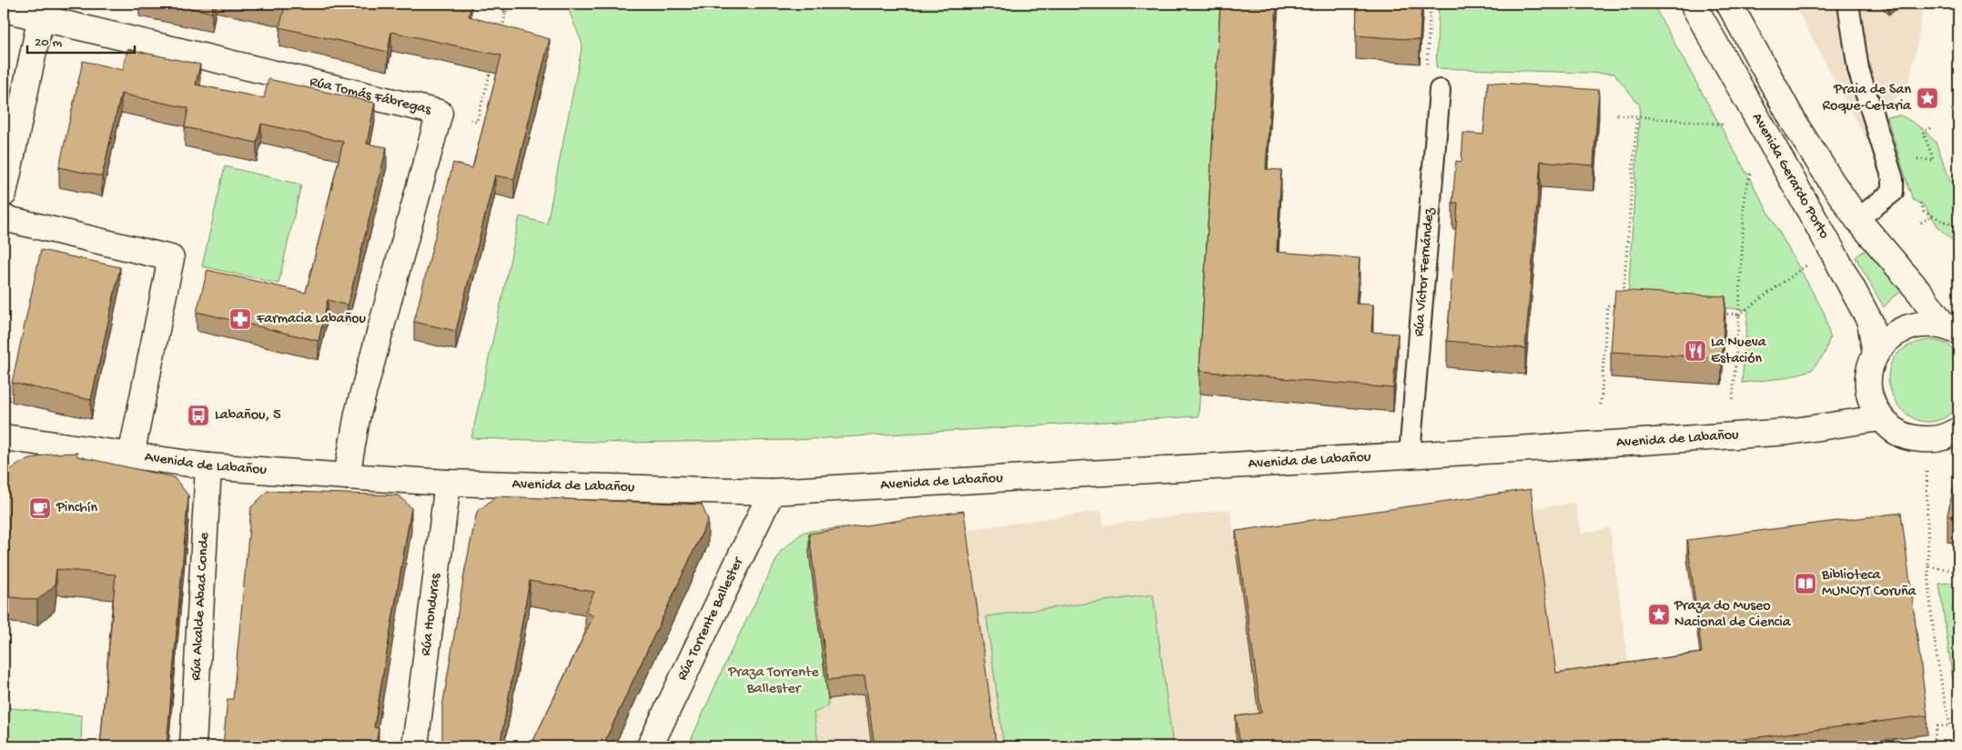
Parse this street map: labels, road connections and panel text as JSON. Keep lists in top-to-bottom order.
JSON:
{
  "streets": {
    "street": [
      "Rúa Tomás Fábregas",
      "Avenida Gerardo Porto",
      "Avenida de Labañou",
      "Rúa Alcalde Abad Conde",
      "Rúa Honduras",
      "Rúa Torrente Ballester"
    ],
    "lane": ["Rúa Víctor Fernández"]
  },
  "crossings": [
    ["Rúa Tomás Fábregas", "Avenida de Labañou"],
    ["Rúa Víctor Fernández", "Avenida de Labañou"],
    ["Avenida de Labañou", "Rúa Alcalde Abad Conde"],
    ["Avenida de Labañou", "Rúa Honduras"],
    ["Avenida de Labañou", "Rúa Torrente Ballester"]
  ],
  "parks": ["Praza Torrente Ballester"],
  "places": {
    "place": ["Praia de San Roque-Cetaria", "Praza do Museo Nacional de Ciencia"],
    "pharmacy": ["Farmacia Labañou"],
    "restaurant": ["La Nueva Estación"],
    "bus stop": ["Labañou, 5"],
    "cafe": ["Pinchín"],
    "library": ["Biblioteca MUNCYT Coruña"]
  },
  "scale_bar": "20 m"
}
